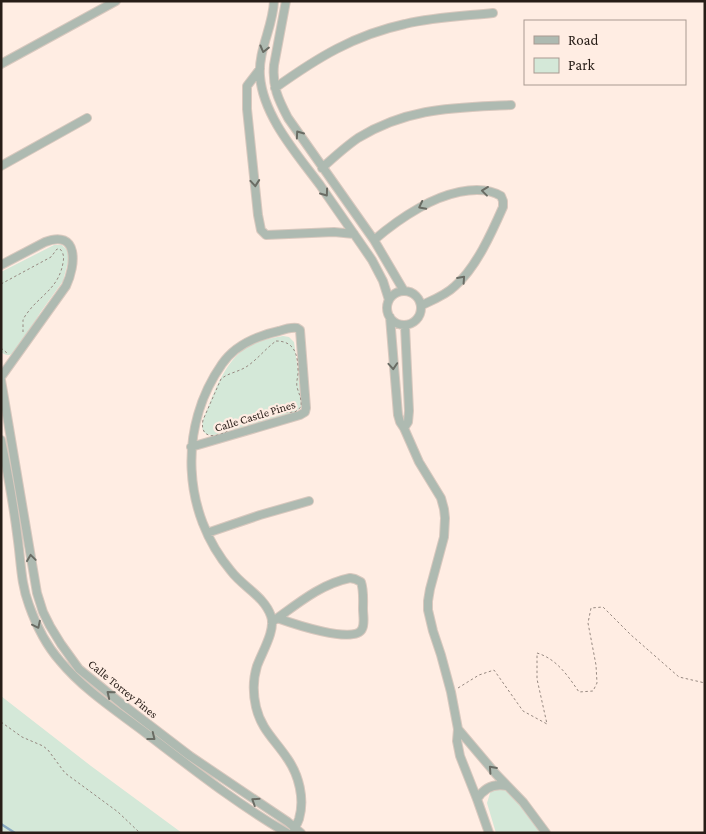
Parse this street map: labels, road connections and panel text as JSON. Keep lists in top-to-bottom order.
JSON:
{
  "streets": {
    "street": ["Calle Castle Pines", "Calle Torrey Pines"]
  },
  "legend": ["Road", "Park"]
}
